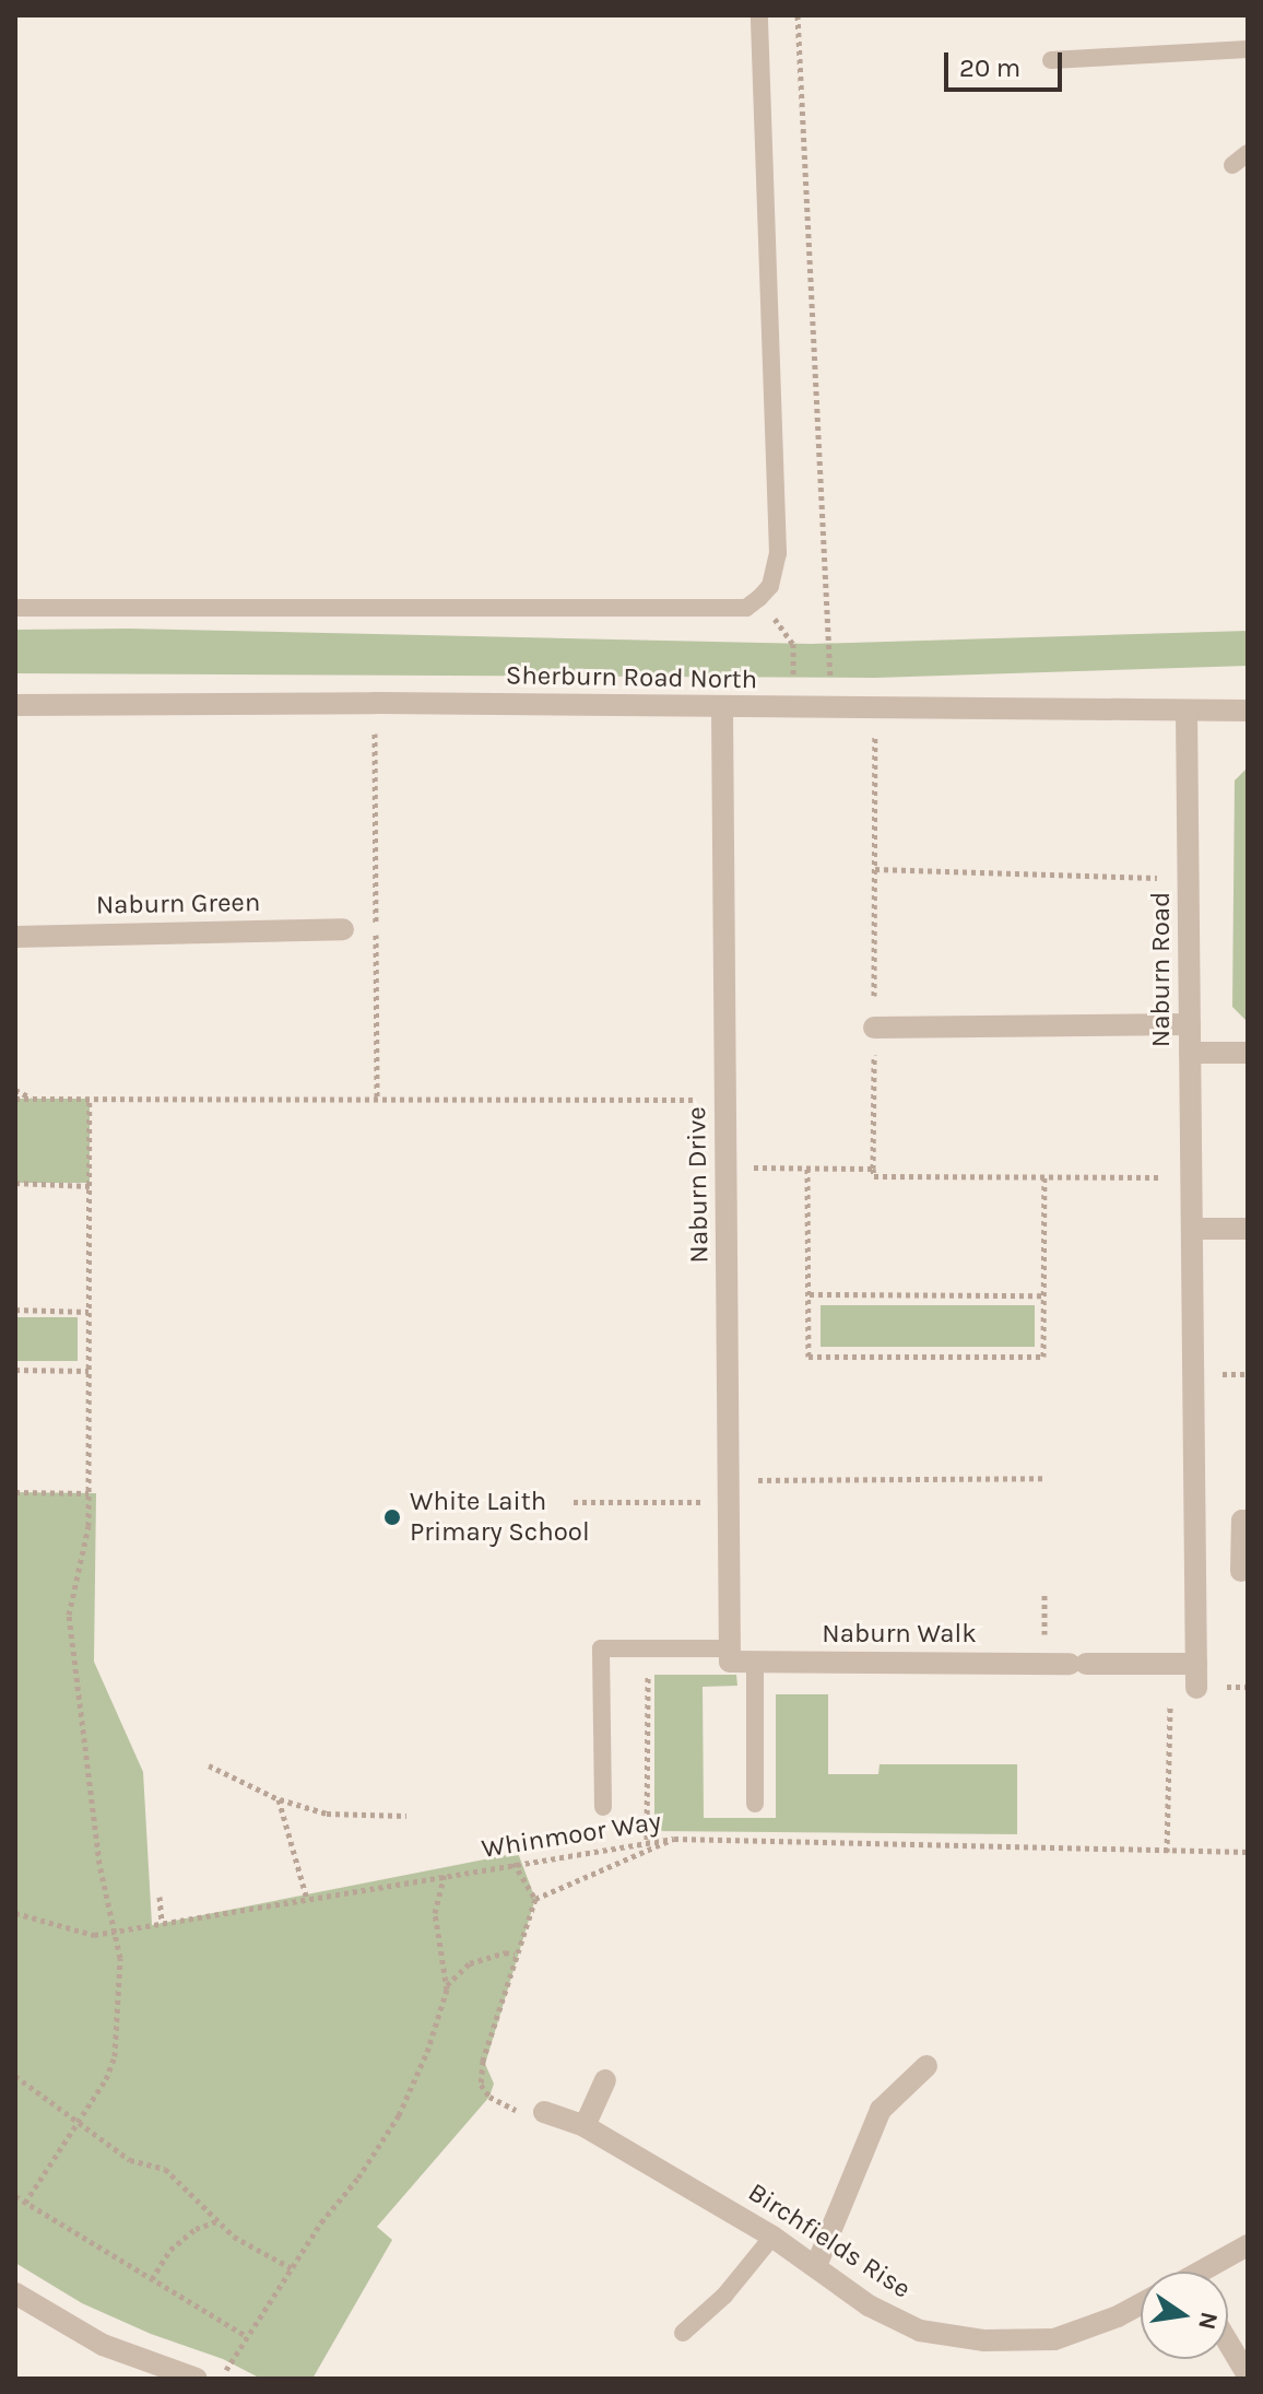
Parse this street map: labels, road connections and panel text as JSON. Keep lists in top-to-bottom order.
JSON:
{
  "streets": {
    "street": [
      "Sherburn Road North",
      "Naburn Green",
      "Naburn Road",
      "Naburn Drive",
      "Naburn Walk",
      "Birchfields Rise"
    ],
    "path": ["Whinmoor Way"]
  },
  "crossings": [
    ["Sherburn Road North", "Naburn Road"],
    ["Sherburn Road North", "Naburn Drive"],
    ["Naburn Road", "Naburn Walk"],
    ["Naburn Drive", "Naburn Walk"]
  ],
  "places": ["White Laith Primary School"],
  "scale_bar": "20 m",
  "north": "right"
}
